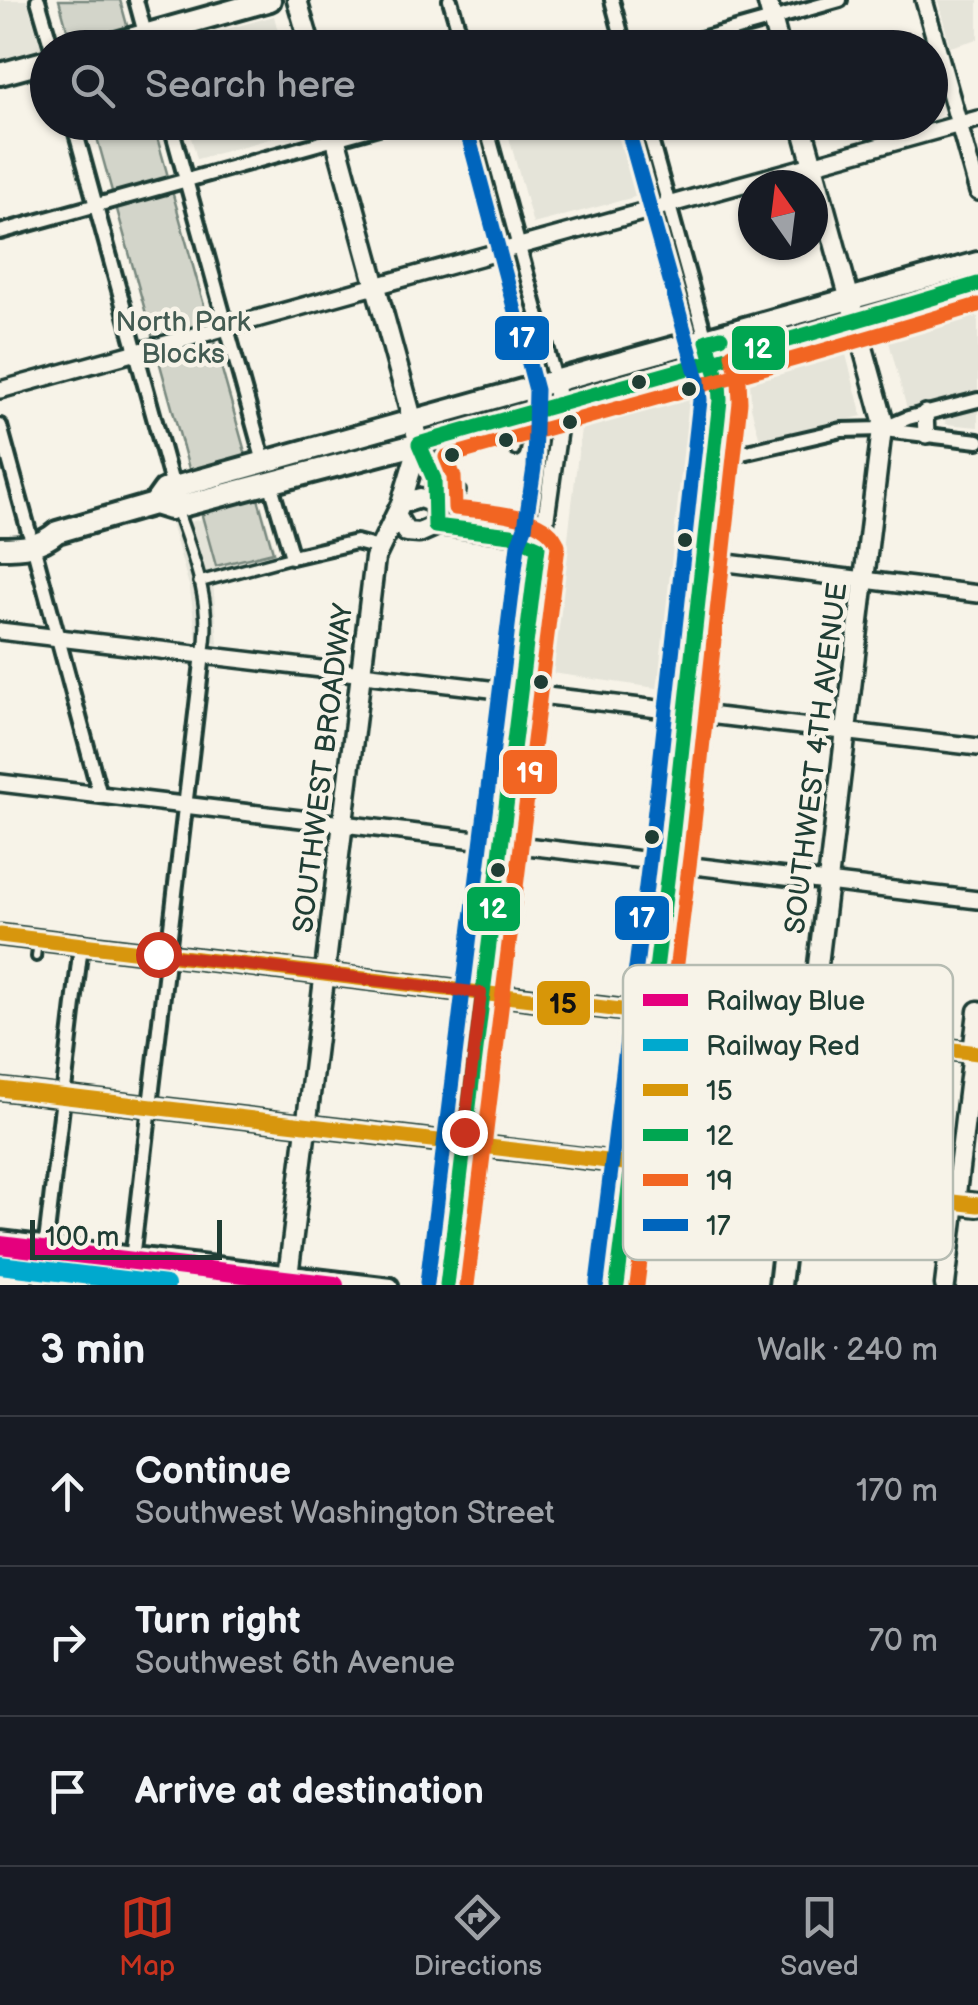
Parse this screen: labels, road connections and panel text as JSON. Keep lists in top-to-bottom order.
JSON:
{
  "streets": {
    "main road": ["SOUTHWEST 4TH AVENUE", "SOUTHWEST BROADWAY"]
  },
  "parks": ["North Park Blocks"],
  "lines": [
    "transit line 17",
    "transit line 12",
    "transit line 19",
    "transit line 15",
    "rail line Blue",
    "rail line Red"
  ],
  "legend": [
    "Railway Blue",
    "Railway Red",
    "15",
    "12",
    "19",
    "17"
  ],
  "scale_bar": "100 m",
  "north": "top",
  "page": {
    "search": "Search here",
    "scale": "100 m",
    "heading": ["3 min", "Walk · 240 m"],
    "list": [
      ["Continue", "Southwest Washington Street", "170 m"],
      ["Turn right", "Southwest 6th Avenue", "70 m"],
      "Arrive at destination"
    ],
    "nav": ["Map", "Directions", "Saved"]
  }
}
